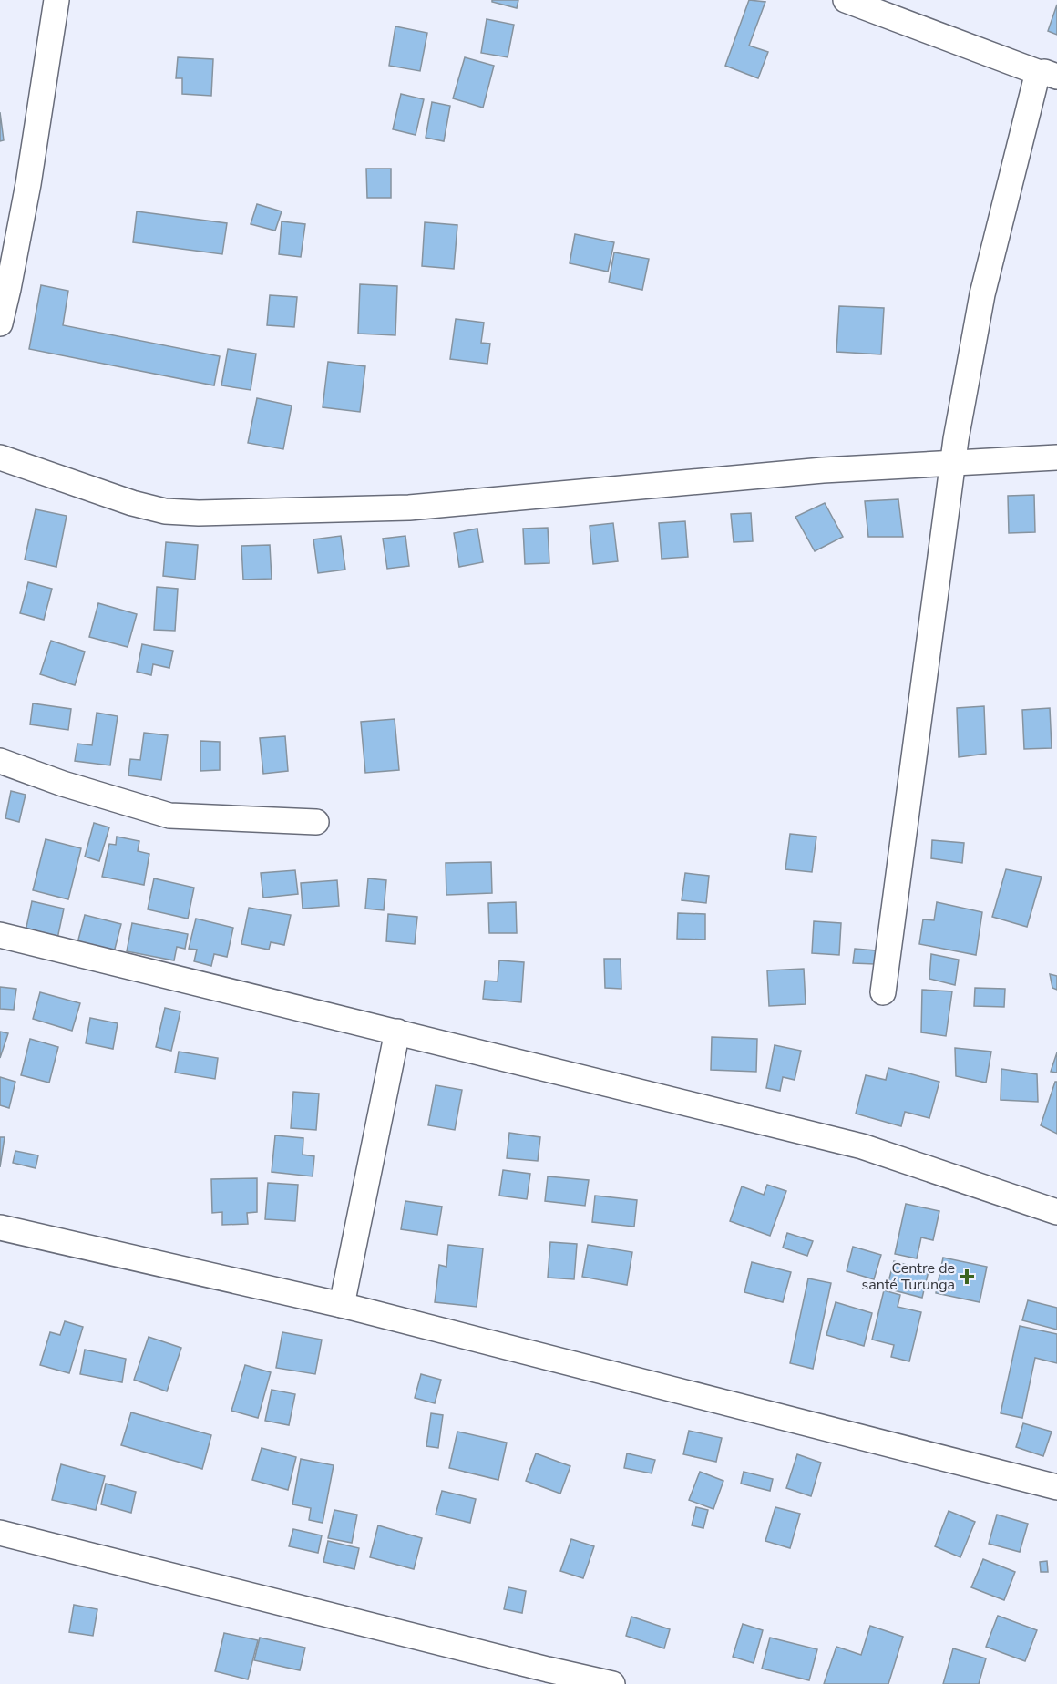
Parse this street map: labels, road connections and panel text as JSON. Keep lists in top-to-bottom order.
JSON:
{
  "places": {
    "health": ["Centre de santé Turunga"]
  }
}
